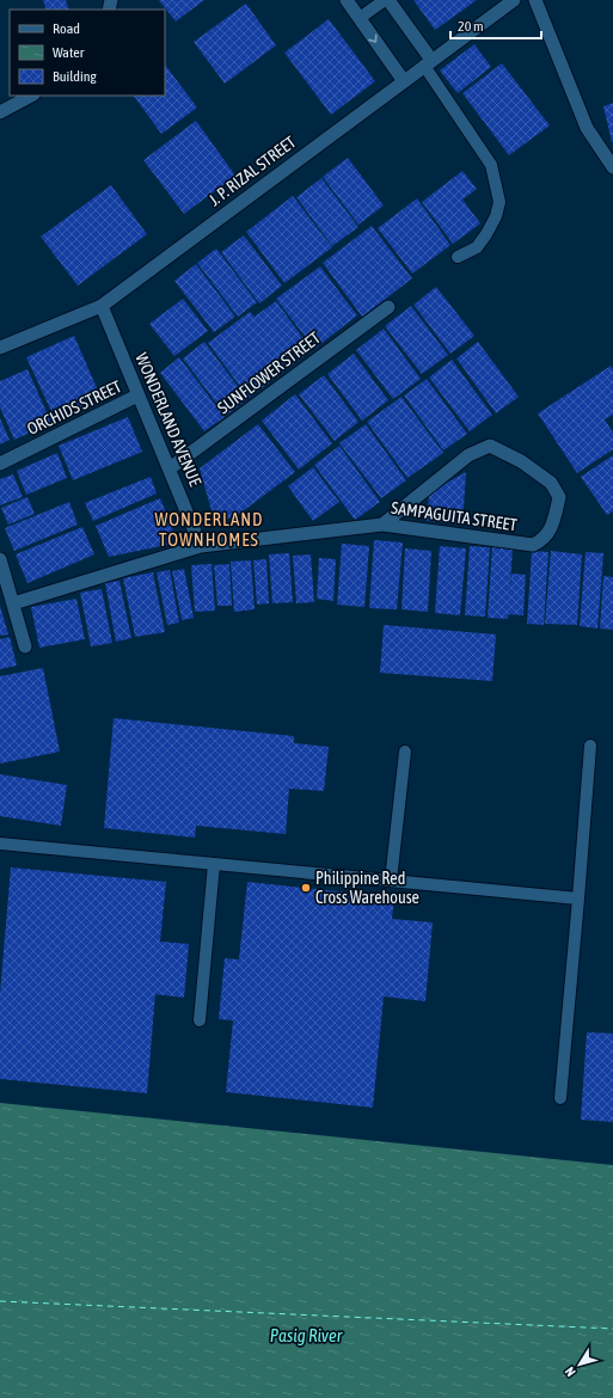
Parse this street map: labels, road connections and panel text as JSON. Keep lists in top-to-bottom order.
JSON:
{
  "streets": {
    "street": [
      "J. P. RIZAL STREET",
      "SUNFLOWER STREET",
      "ORCHIDS STREET",
      "WONDERLAND AVENUE",
      "SAMPAGUITA STREET"
    ]
  },
  "crossings": [
    ["J. P. RIZAL STREET", "WONDERLAND AVENUE"],
    ["SUNFLOWER STREET", "WONDERLAND AVENUE"],
    ["ORCHIDS STREET", "WONDERLAND AVENUE"],
    ["WONDERLAND AVENUE", "SAMPAGUITA STREET"]
  ],
  "districts": ["WONDERLAND TOWNHOMES"],
  "water": ["Pasig River"],
  "places": ["Philippine Red Cross Warehouse"],
  "legend": ["Road", "Water", "Building"],
  "scale_bar": "20 m",
  "north": "bottom left"
}
